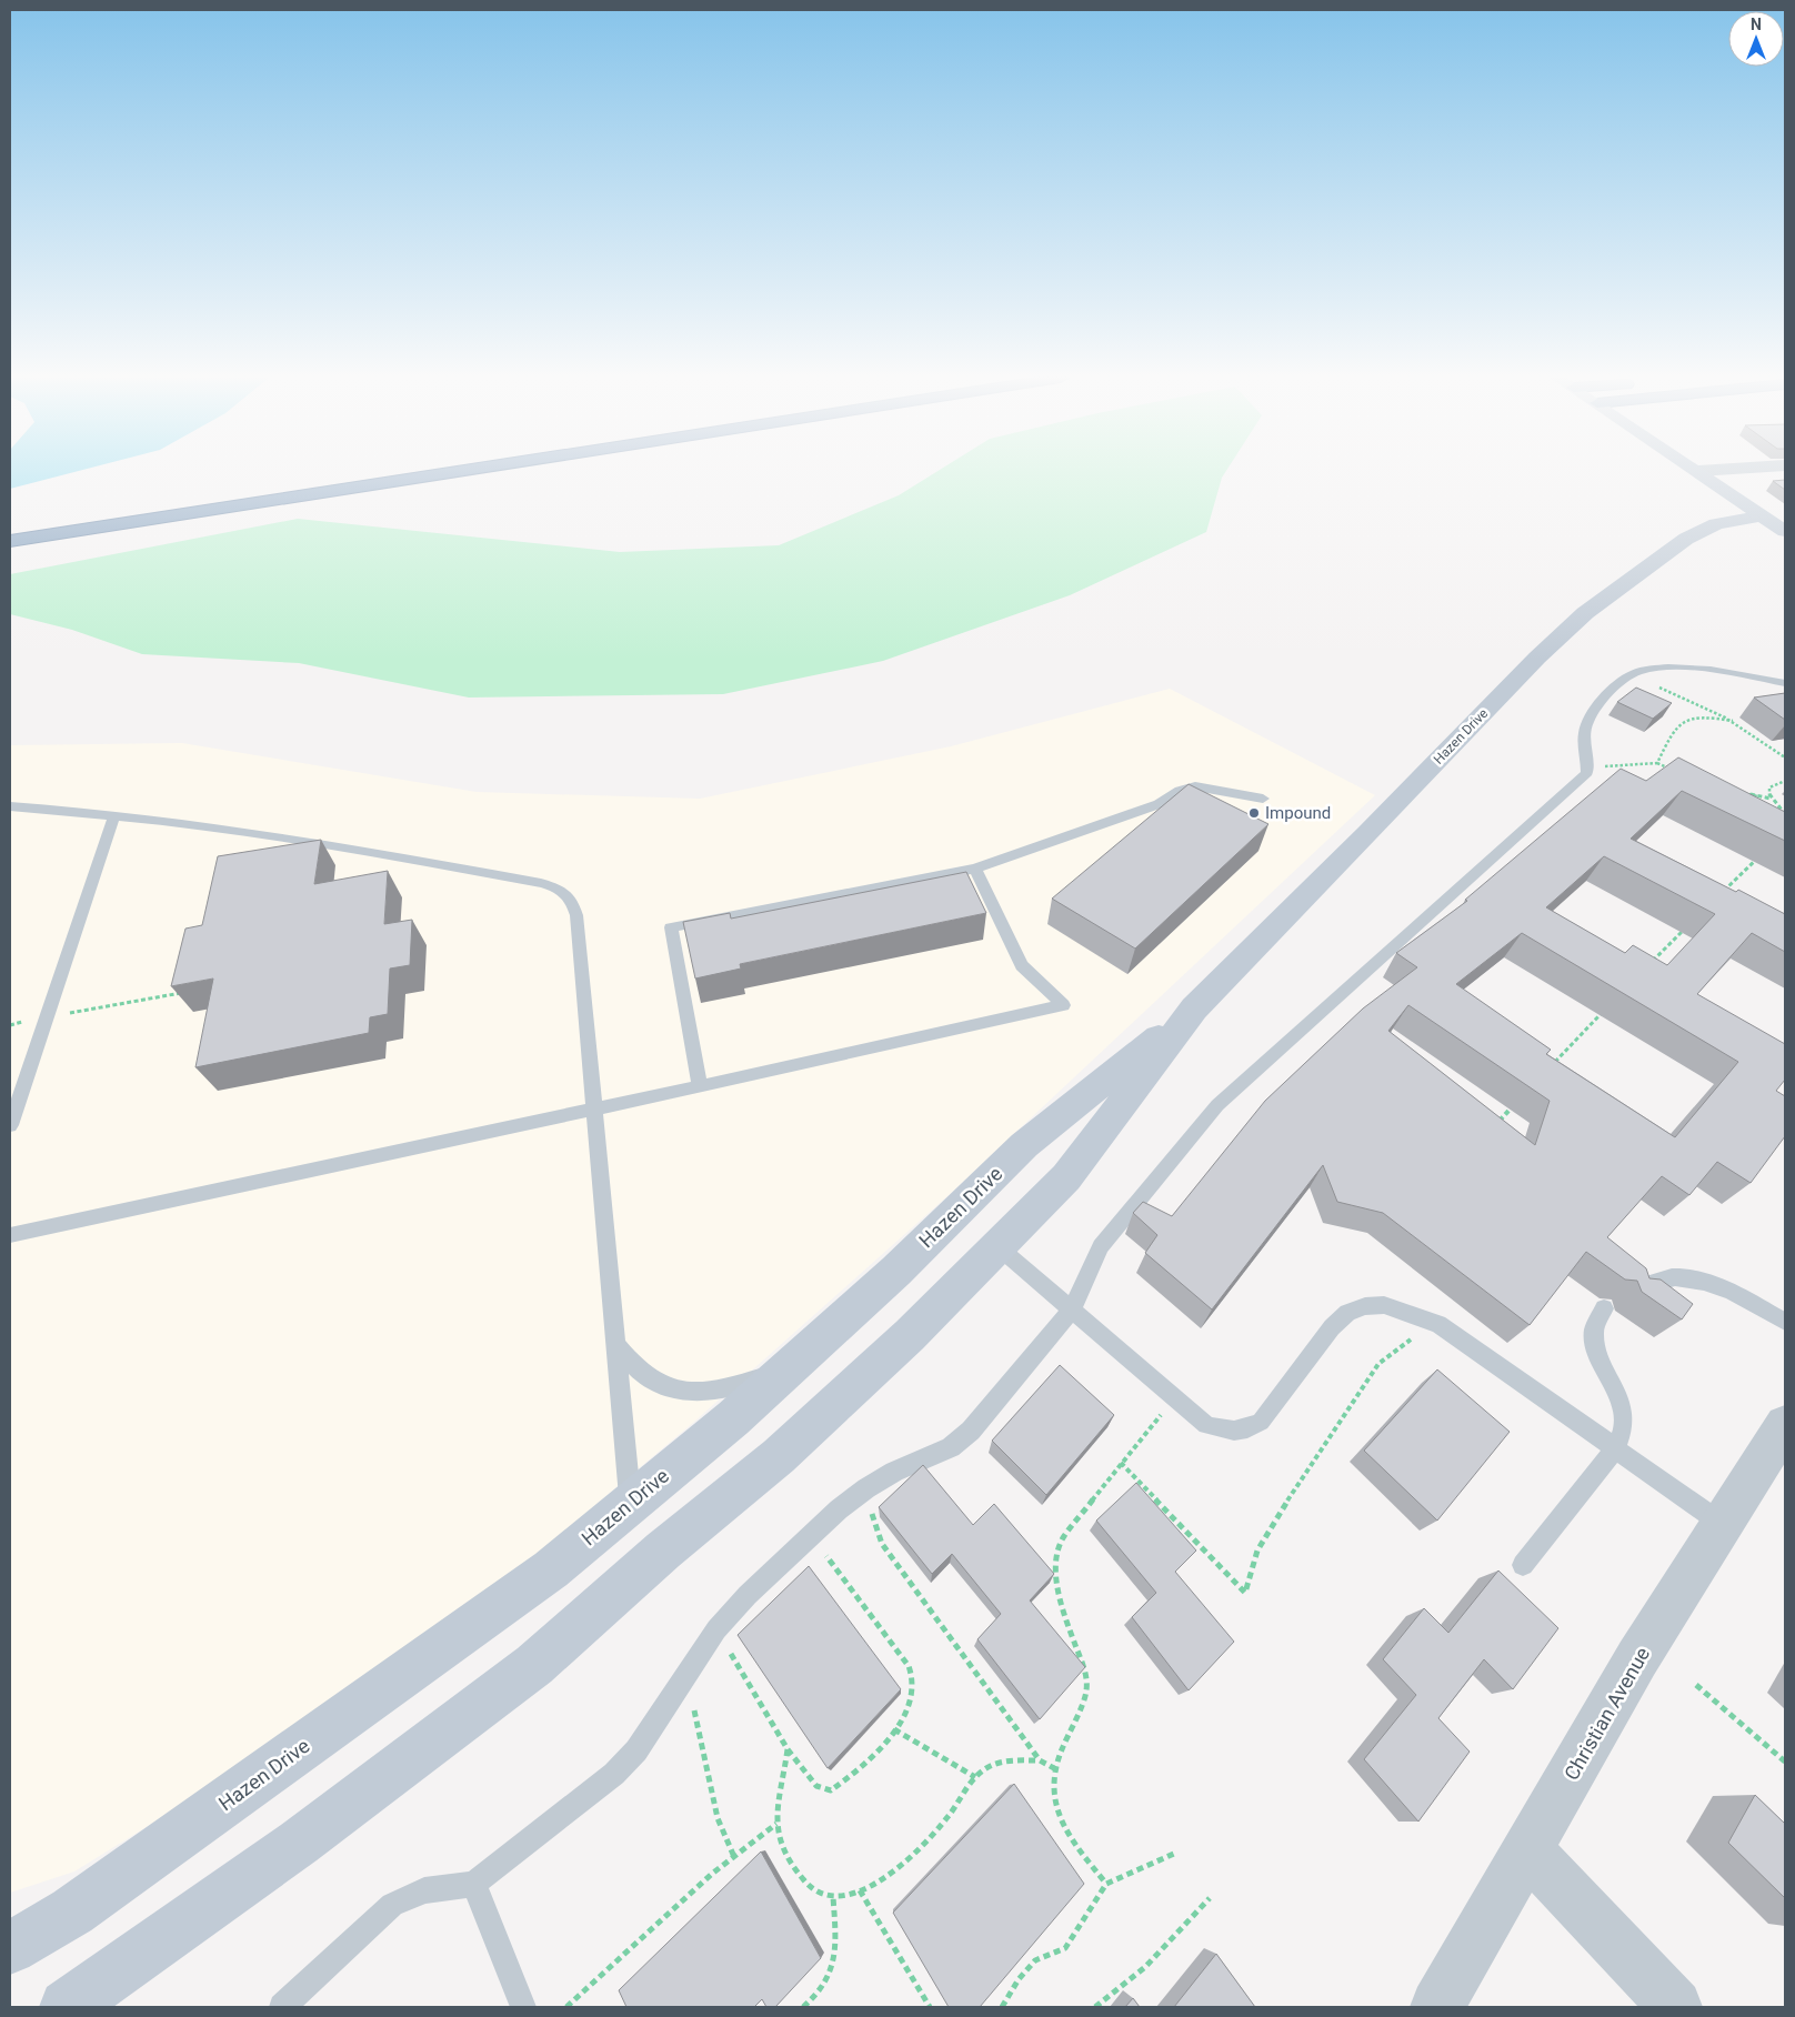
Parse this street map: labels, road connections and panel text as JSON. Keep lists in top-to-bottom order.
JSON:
{
  "streets": {
    "street": ["Hazen Drive", "Christian Avenue"]
  },
  "places": ["Impound"],
  "north": "top"
}
